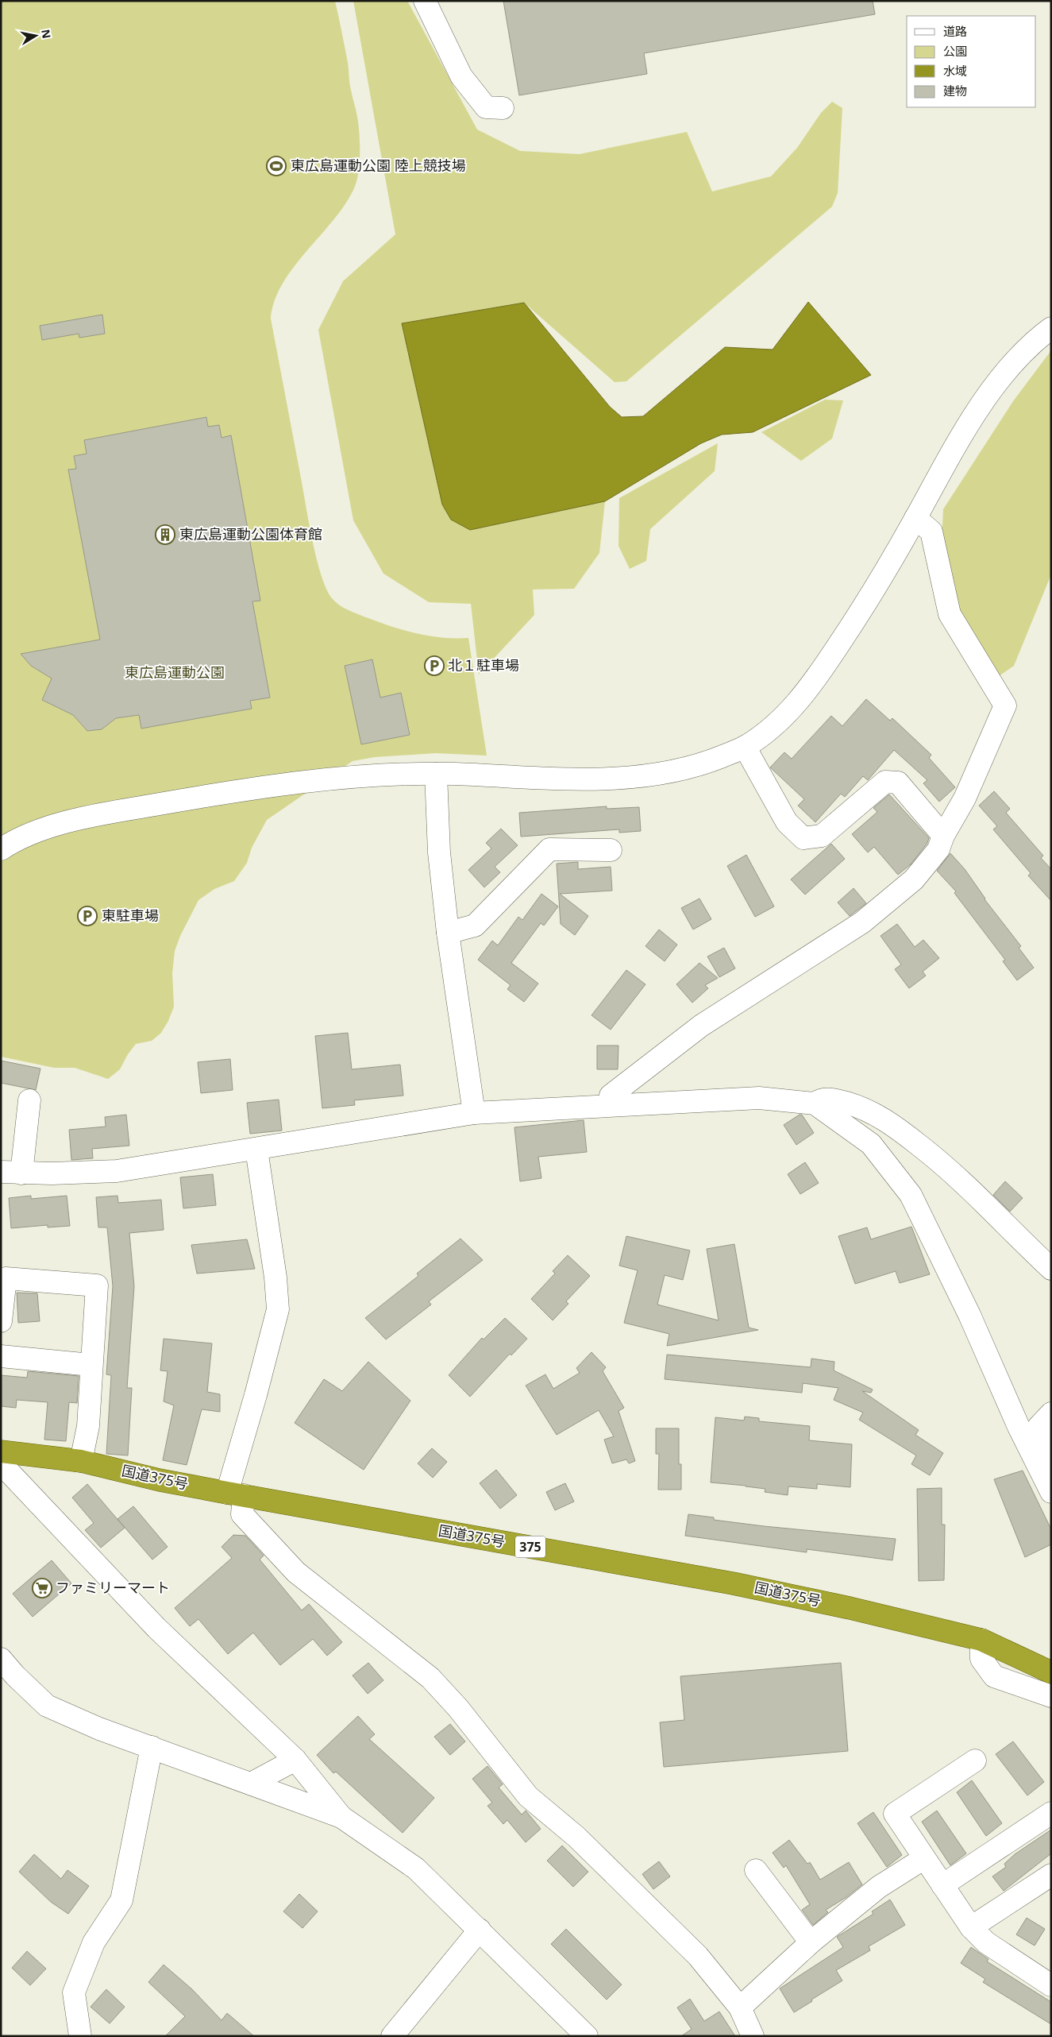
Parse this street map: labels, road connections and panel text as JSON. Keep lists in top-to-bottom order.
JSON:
{
  "streets": {
    "highway": ["国道375号", "375"]
  },
  "parks": ["東広島運動公園"],
  "places": {
    "sports": ["東広島運動公園 陸上競技場"],
    "building": ["東広島運動公園体育館"],
    "parking": ["北１駐車場", "東駐車場"],
    "supermarket": ["ファミリーマート"]
  },
  "legend": [
    "道路",
    "公園",
    "水域",
    "建物"
  ],
  "north": "right"
}
